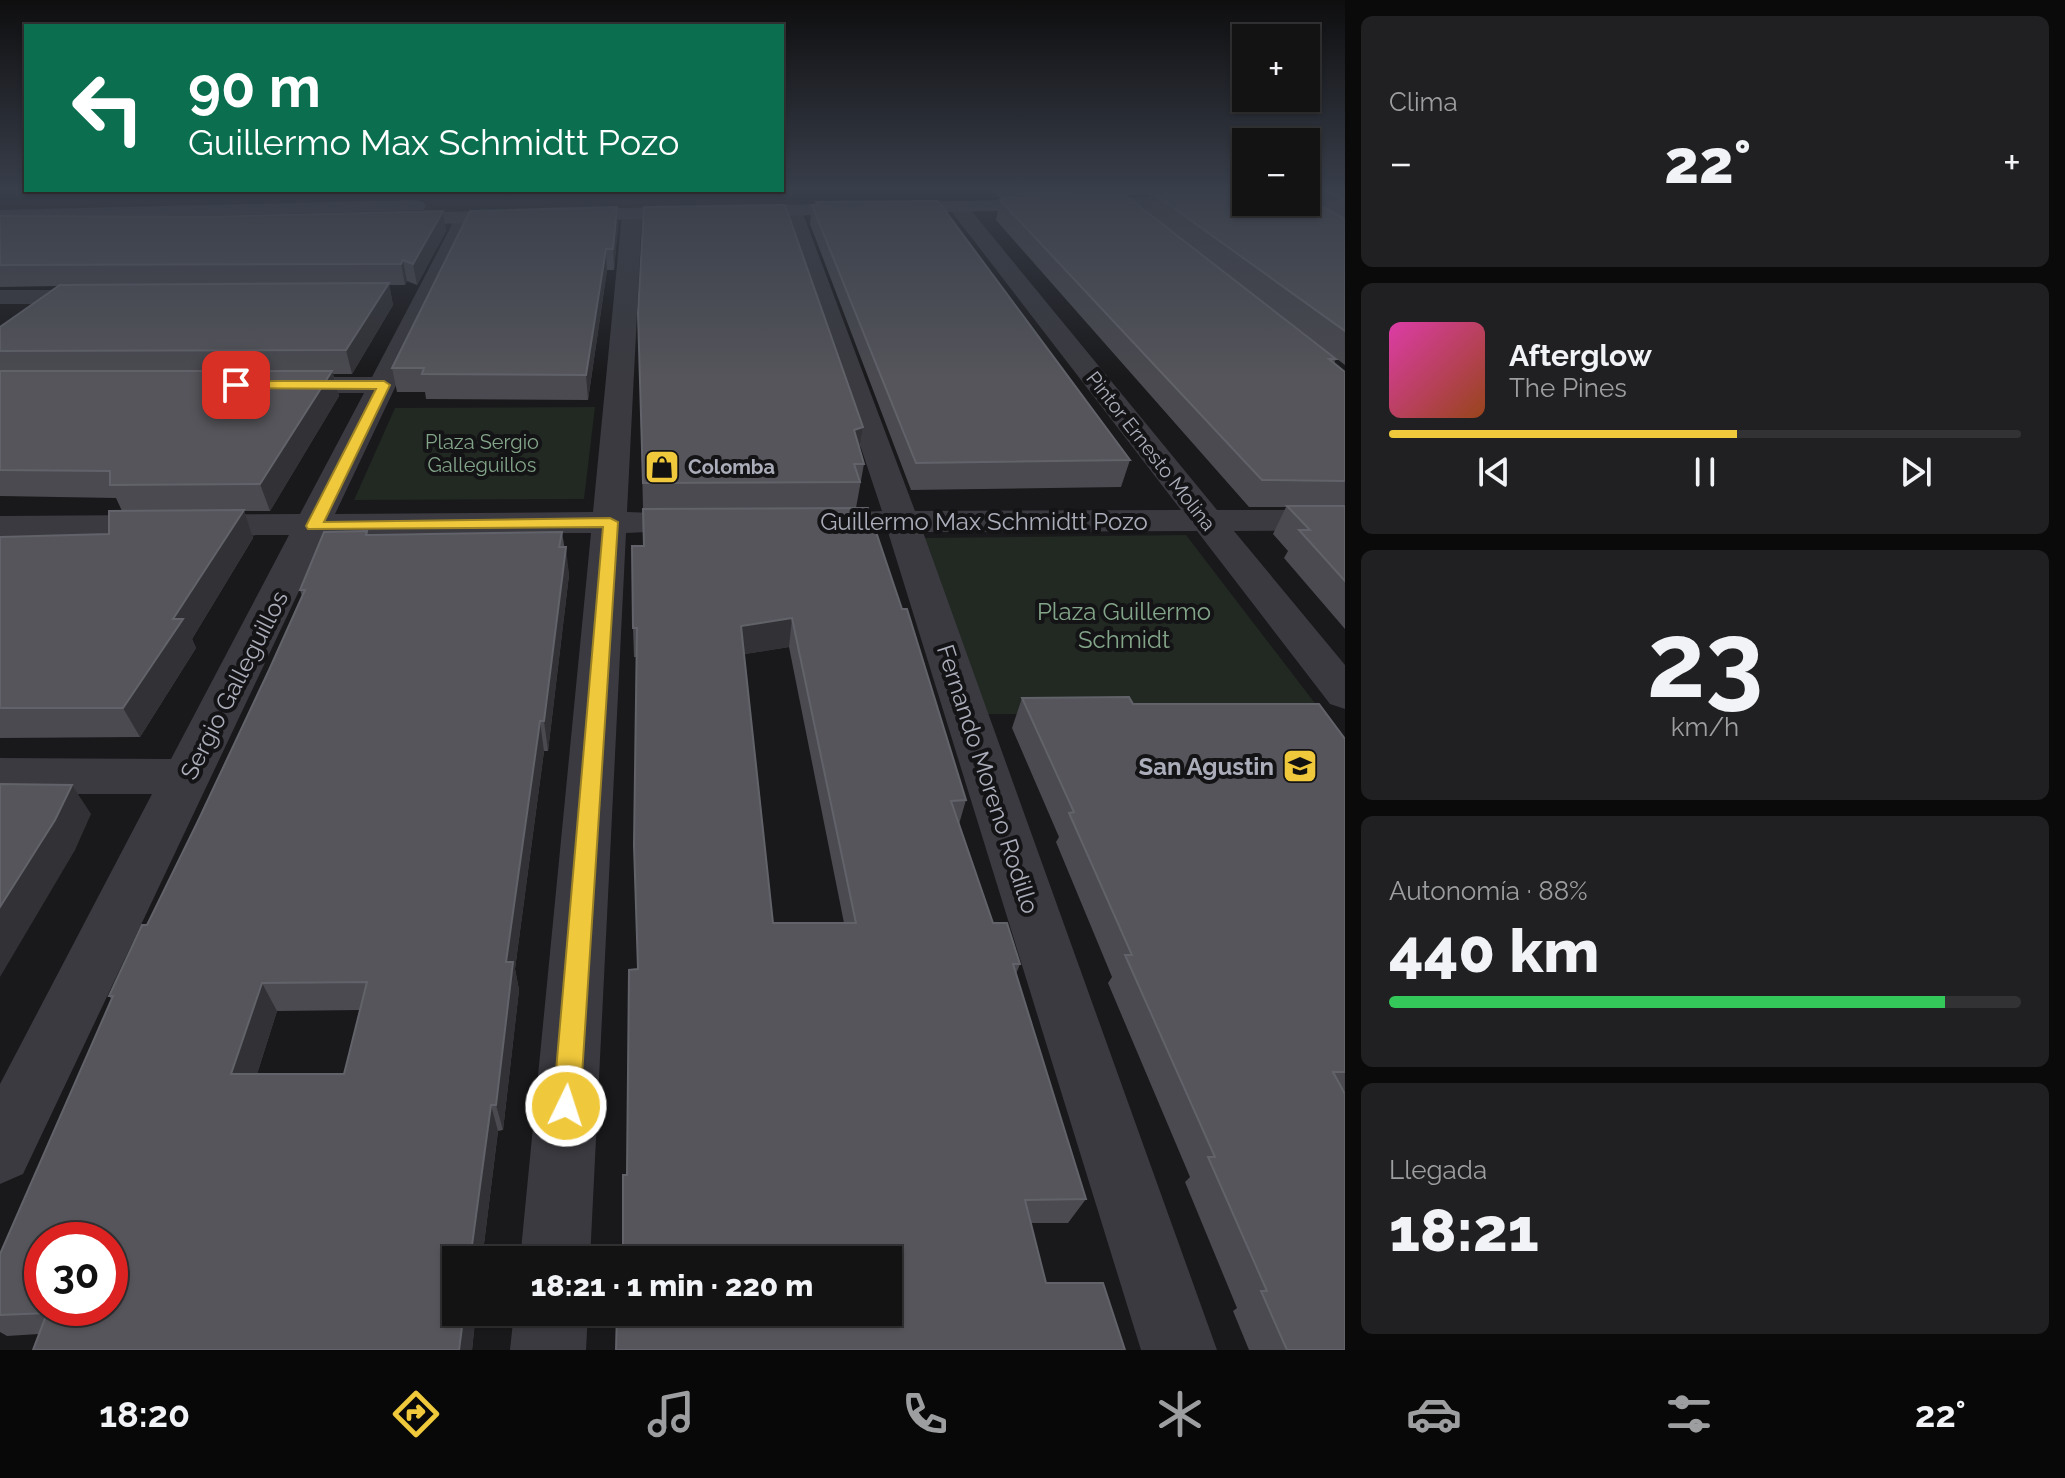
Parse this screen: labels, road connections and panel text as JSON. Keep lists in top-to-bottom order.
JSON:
{
  "streets": {
    "street": [
      "Pintor Ernesto Molina",
      "Guillermo Max Schmidtt Pozo",
      "Sergio Galleguillos",
      "Fernando Moreno Rodillo"
    ]
  },
  "crossings": [
    ["Pintor Ernesto Molina", "Guillermo Max Schmidtt Pozo"],
    ["Guillermo Max Schmidtt Pozo", "Fernando Moreno Rodillo"]
  ],
  "parks": ["Plaza Sergio Galleguillos", "Plaza Guillermo Schmidt"],
  "places": {
    "shop": ["Colomba"],
    "school or university": ["San Agustin"]
  },
  "page": {
    "tile": [
      "Clima",
      ["23", "km/h"],
      ["Autonomía · 88%", "440 km"],
      ["Llegada", "18:21"]
    ],
    "map_buttons": ["+", "−"],
    "turn": ["90 m", "Guillermo Max Schmidtt Pozo"],
    "heat": ["−", "22°", "+"],
    "song": ["Afterglow", "The Pines"],
    "limit": "30",
    "trip": "18:21 · 1 min · 220 m",
    "tabs": ["18:20", "22°"]
  }
}
